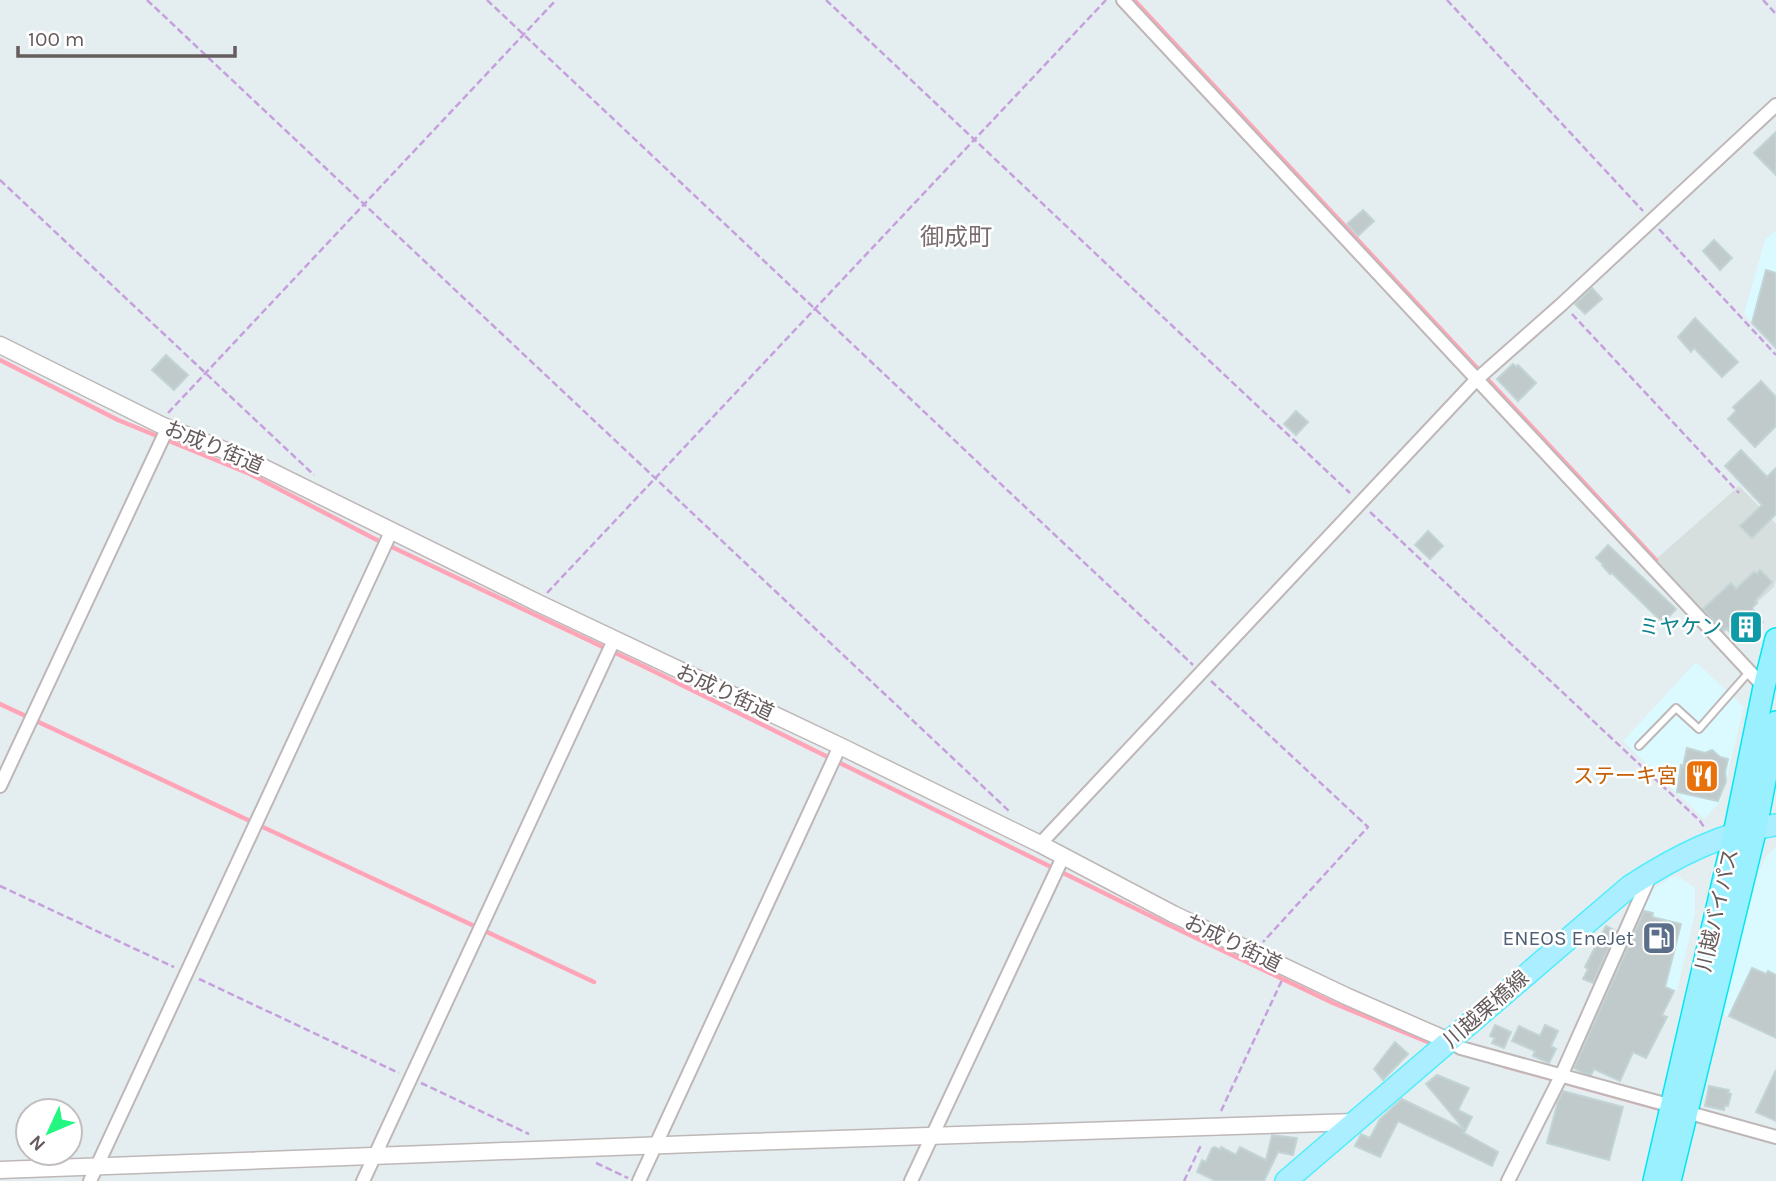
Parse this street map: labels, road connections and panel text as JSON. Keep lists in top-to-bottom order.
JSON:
{
  "streets": {
    "highway": ["川越バイパス"],
    "main road": ["川越栗橋線"],
    "street": ["お成り街道"]
  },
  "crossings": [
    ["お成り街道", "川越栗橋線"],
    ["川越バイパス", "川越栗橋線"]
  ],
  "districts": ["御成町"],
  "places": {
    "building": ["ミヤケン"],
    "restaurant": ["ステーキ宮"],
    "fuel station": ["ENEOS EneJet"]
  },
  "scale_bar": "100 m",
  "north": "bottom left"
}
